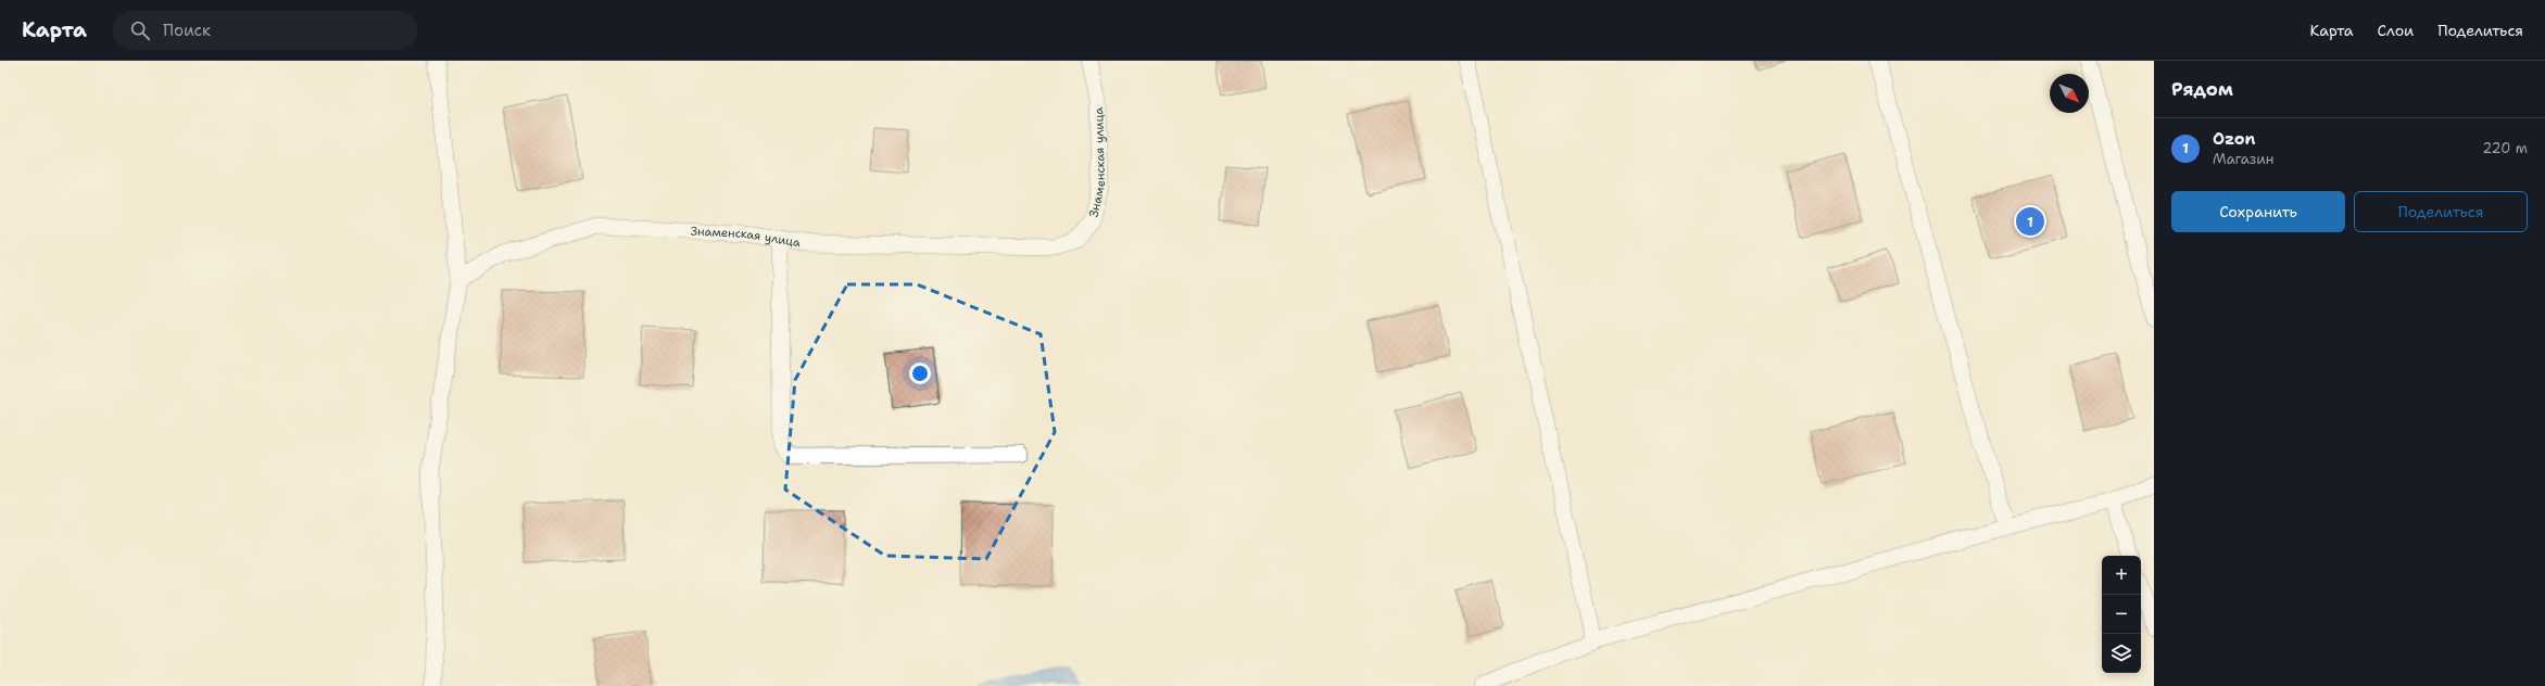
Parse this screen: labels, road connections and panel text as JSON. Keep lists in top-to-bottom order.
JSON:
{
  "streets": {
    "lane": ["Знаменская улица"]
  },
  "north": "bottom right",
  "page": {
    "header": "Карта",
    "search": "Поиск",
    "nav": ["Карта", "Слои", "Поделиться"],
    "heading": "Рядом",
    "list": [
      {
        "mark": "1",
        "name": "Ozon",
        "note": "Магазин",
        "value": "220 m"
      }
    ],
    "buttons": ["Сохранить", "Поделиться"],
    "pins": "1",
    "map_buttons": ["+", "−"]
  }
}
